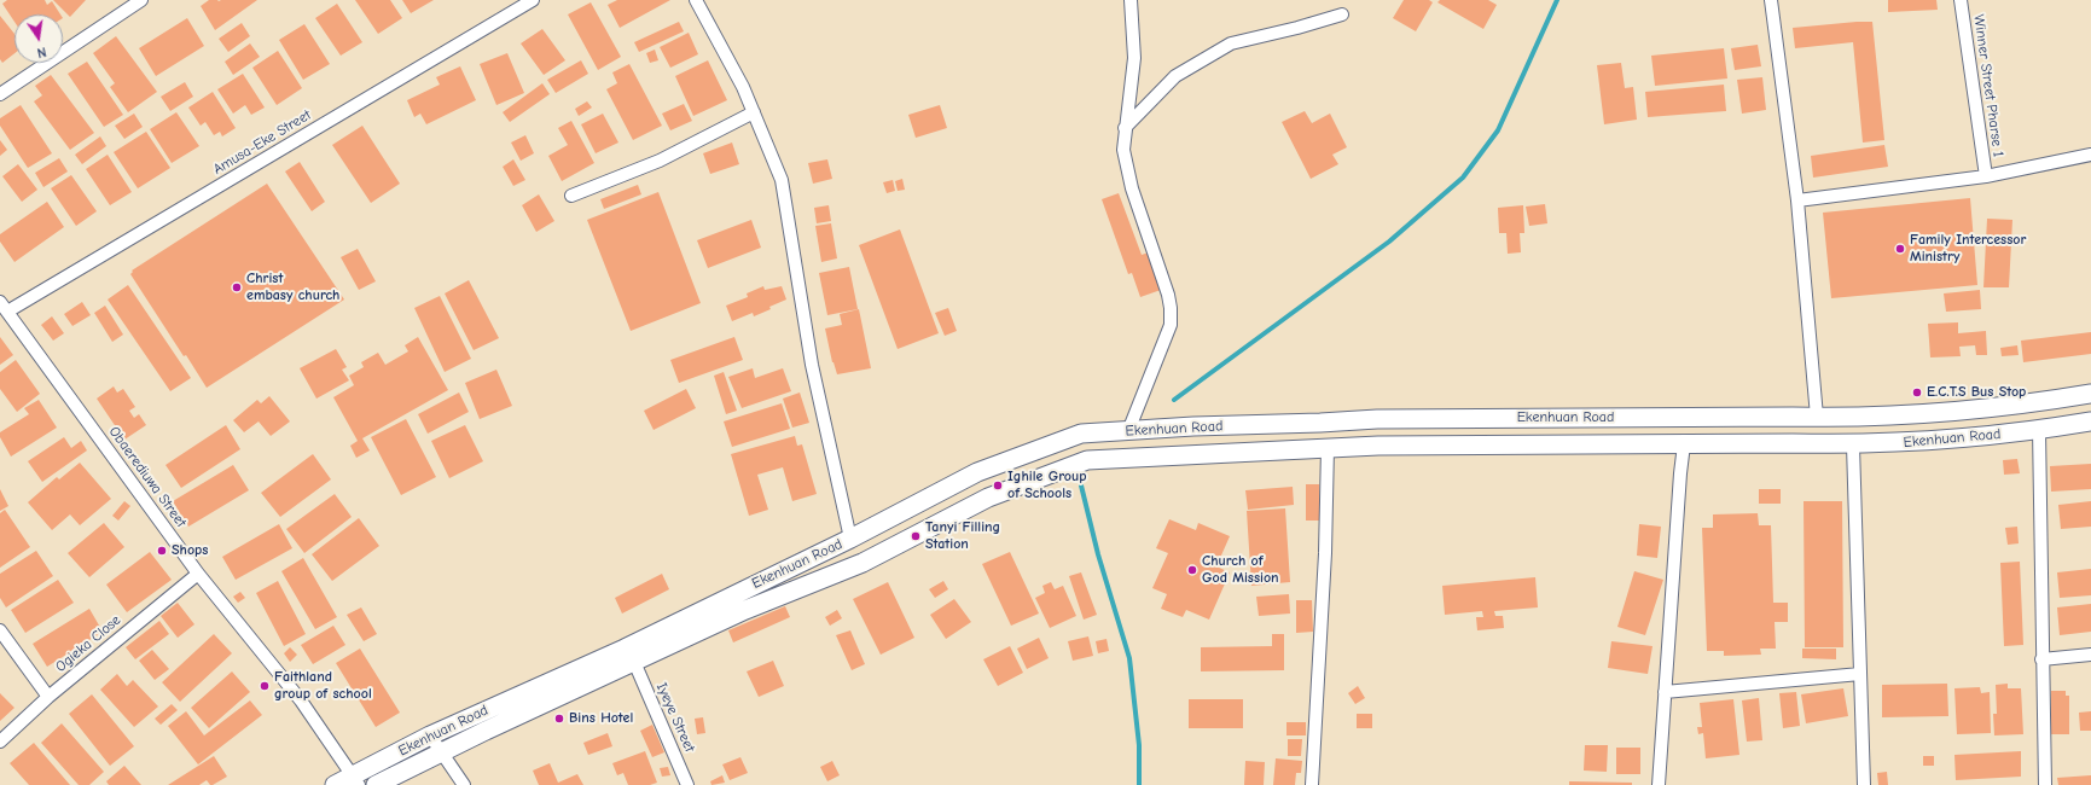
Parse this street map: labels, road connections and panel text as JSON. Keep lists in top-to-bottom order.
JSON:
{
  "streets": {
    "main road": ["Ekenhuan Road"],
    "street": [
      "Winner Street Pharse 1",
      "Amusa-Eke Street",
      "Obaerediuwa Street",
      "Ogieka Close",
      "Iyeye Street"
    ]
  },
  "crossings": [
    ["Amusa-Eke Street", "Obaerediuwa Street"],
    ["Ekenhuan Road", "Obaerediuwa Street"],
    ["Ekenhuan Road", "Iyeye Street"],
    ["Obaerediuwa Street", "Ogieka Close"]
  ],
  "places": [
    "Family Intercessor Ministry",
    "Christ embasy church",
    "E.C.T.S Bus Stop",
    "Ighile Group of Schools",
    "Tanyi Filling Station",
    "Shops",
    "Church of God Mission",
    "Faithland group of school",
    "Bins Hotel"
  ],
  "north": "bottom"
}
